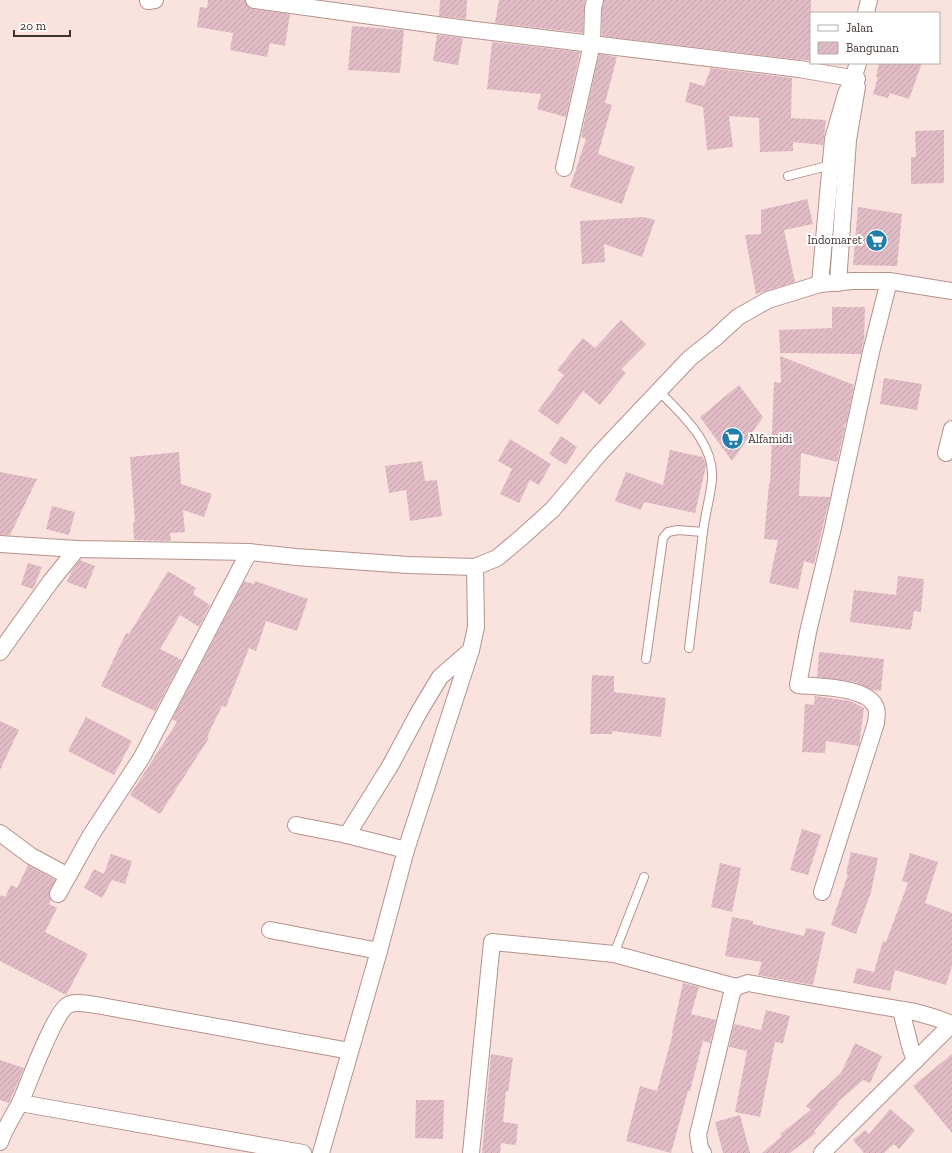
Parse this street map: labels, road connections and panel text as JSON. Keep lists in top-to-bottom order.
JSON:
{
  "places": {
    "supermarket": ["Indomaret", "Alfamidi"]
  },
  "legend": ["Jalan", "Bangunan"],
  "scale_bar": "20 m"
}
